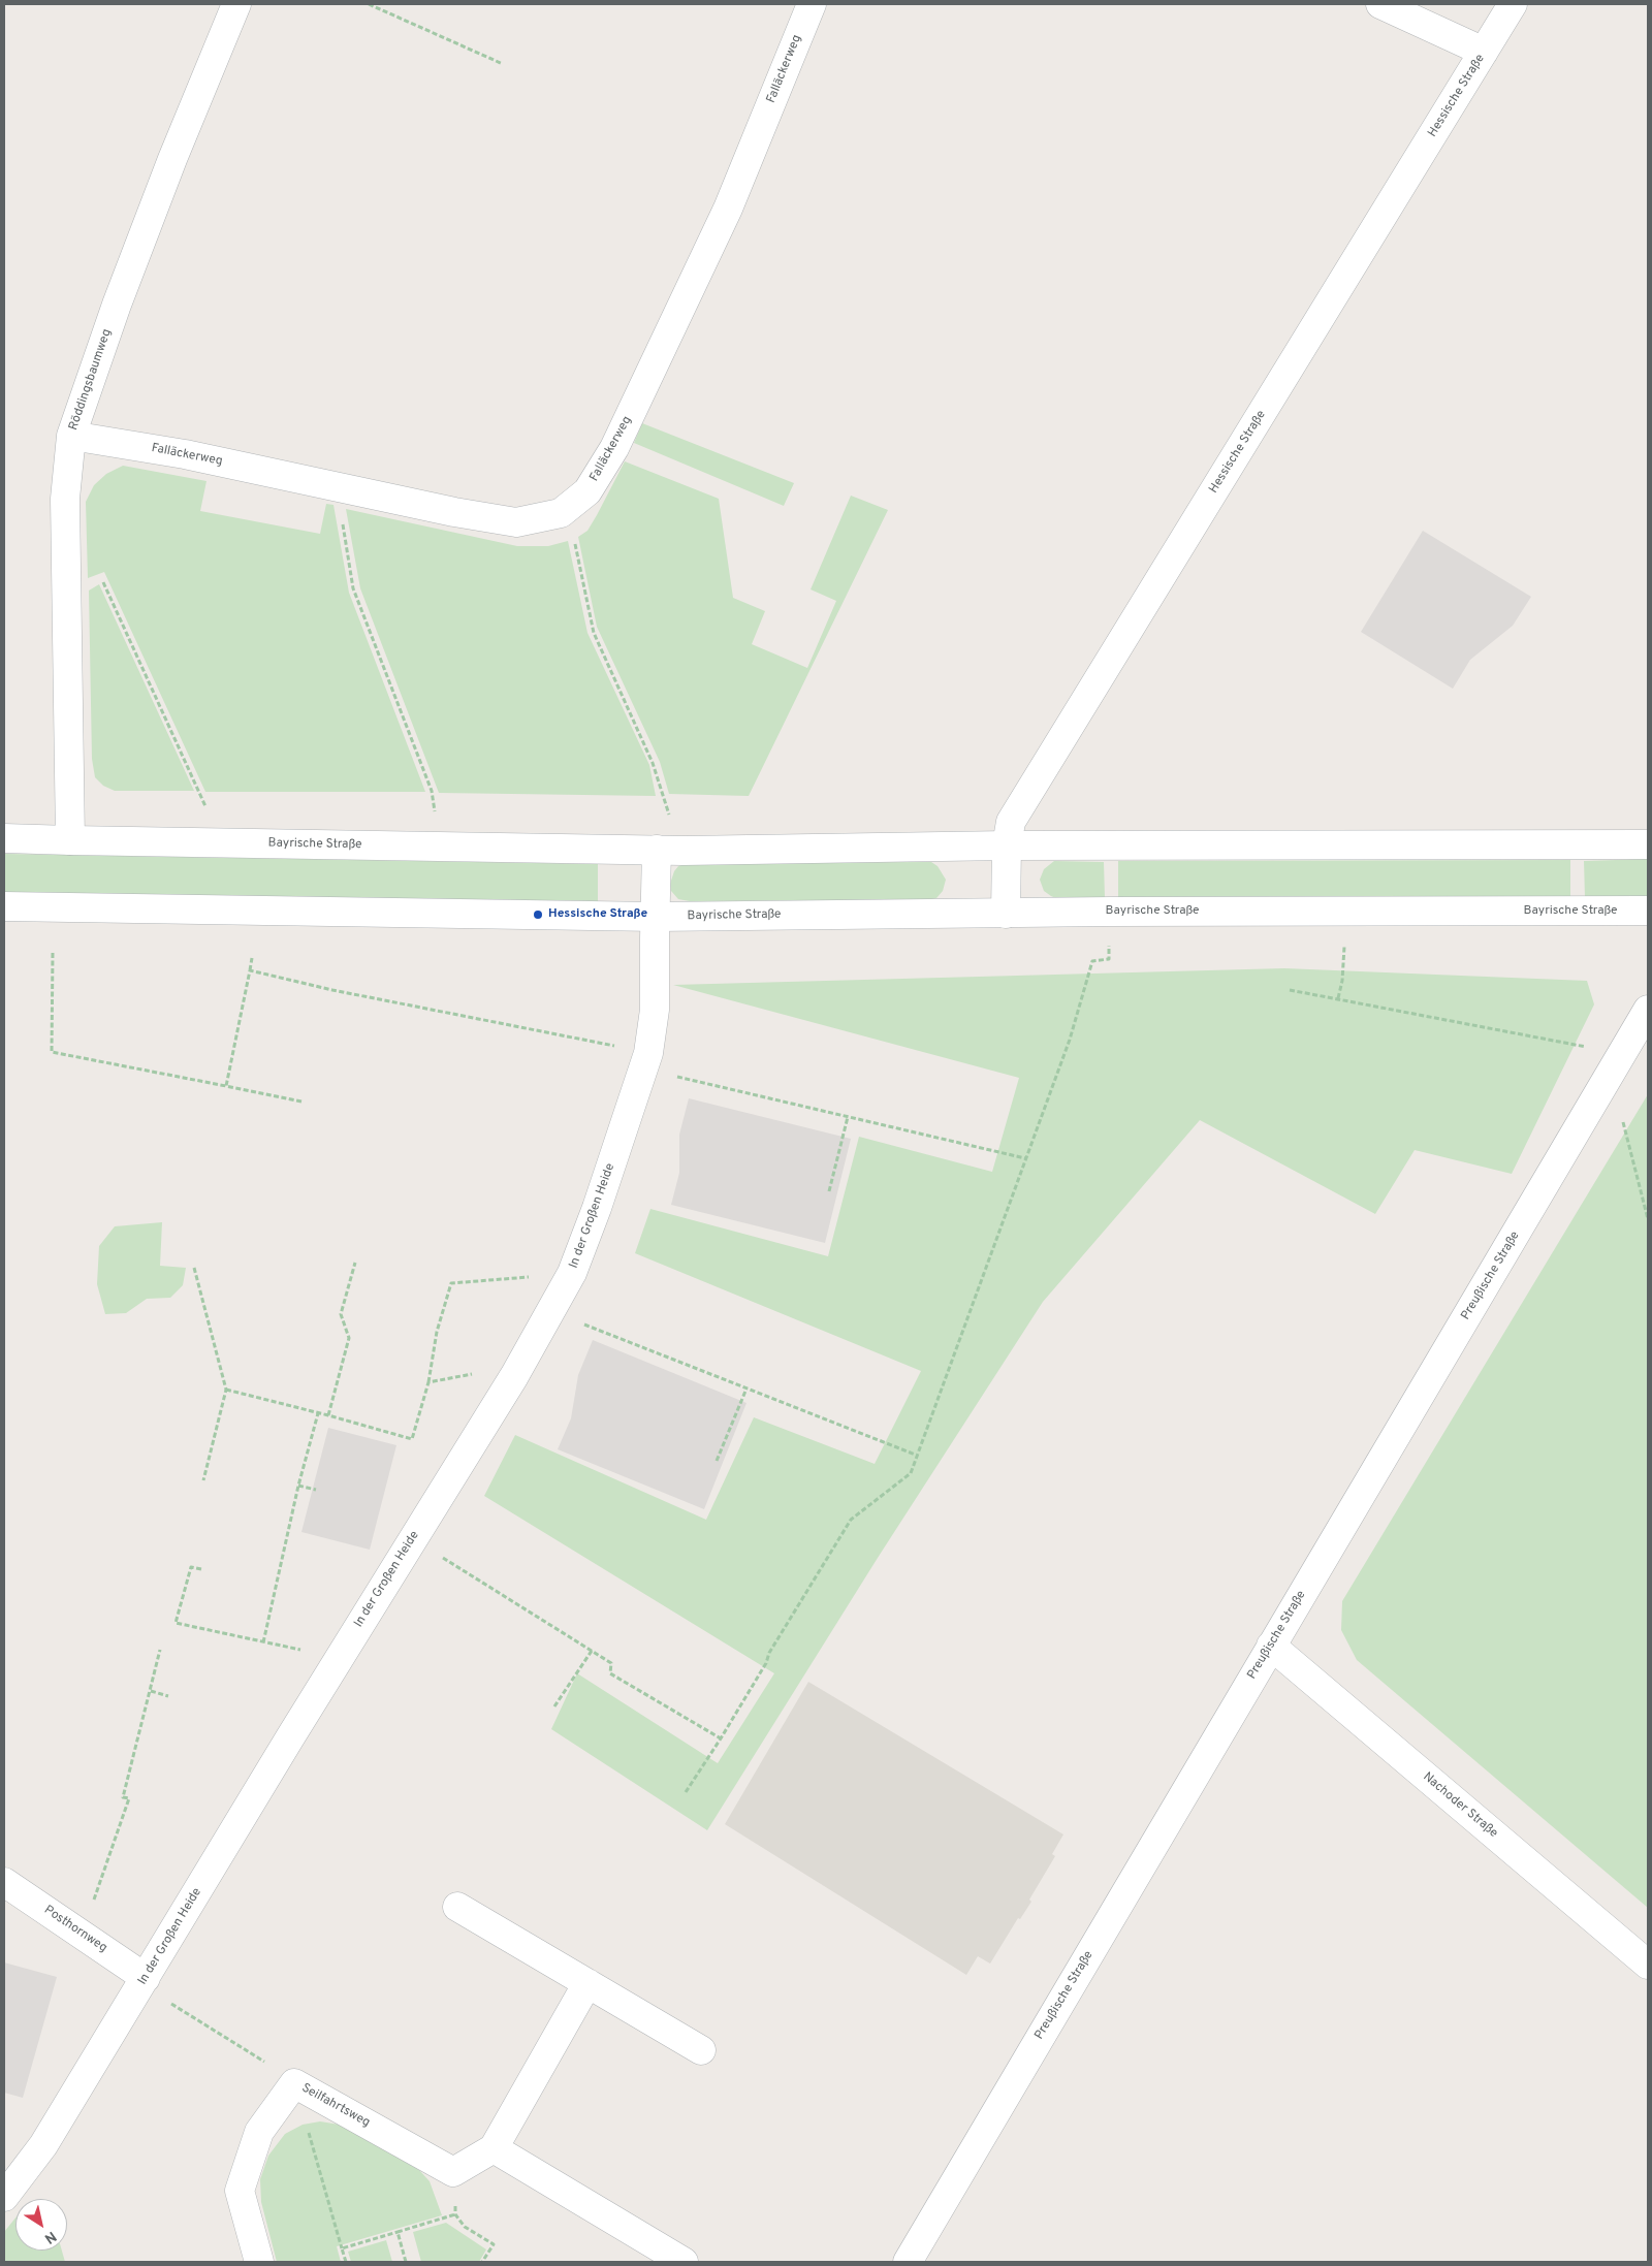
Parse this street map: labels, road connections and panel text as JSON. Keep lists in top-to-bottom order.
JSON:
{
  "streets": {
    "street": [
      "Falläckerweg",
      "Hessische Straße",
      "Röddingsbaumweg",
      "Bayrische Straße",
      "In der Großen Heide",
      "Preußische Straße",
      "Nachoder Straße",
      "Posthornweg",
      "Seilfahrtsweg"
    ]
  },
  "crossings": [
    ["Falläckerweg", "Röddingsbaumweg"],
    ["Hessische Straße", "Bayrische Straße"],
    ["Röddingsbaumweg", "Bayrische Straße"],
    ["Bayrische Straße", "In der Großen Heide"],
    ["In der Großen Heide", "Posthornweg"],
    ["Preußische Straße", "Nachoder Straße"]
  ],
  "places": ["Hessische Straße"],
  "north": "bottom right"
}
